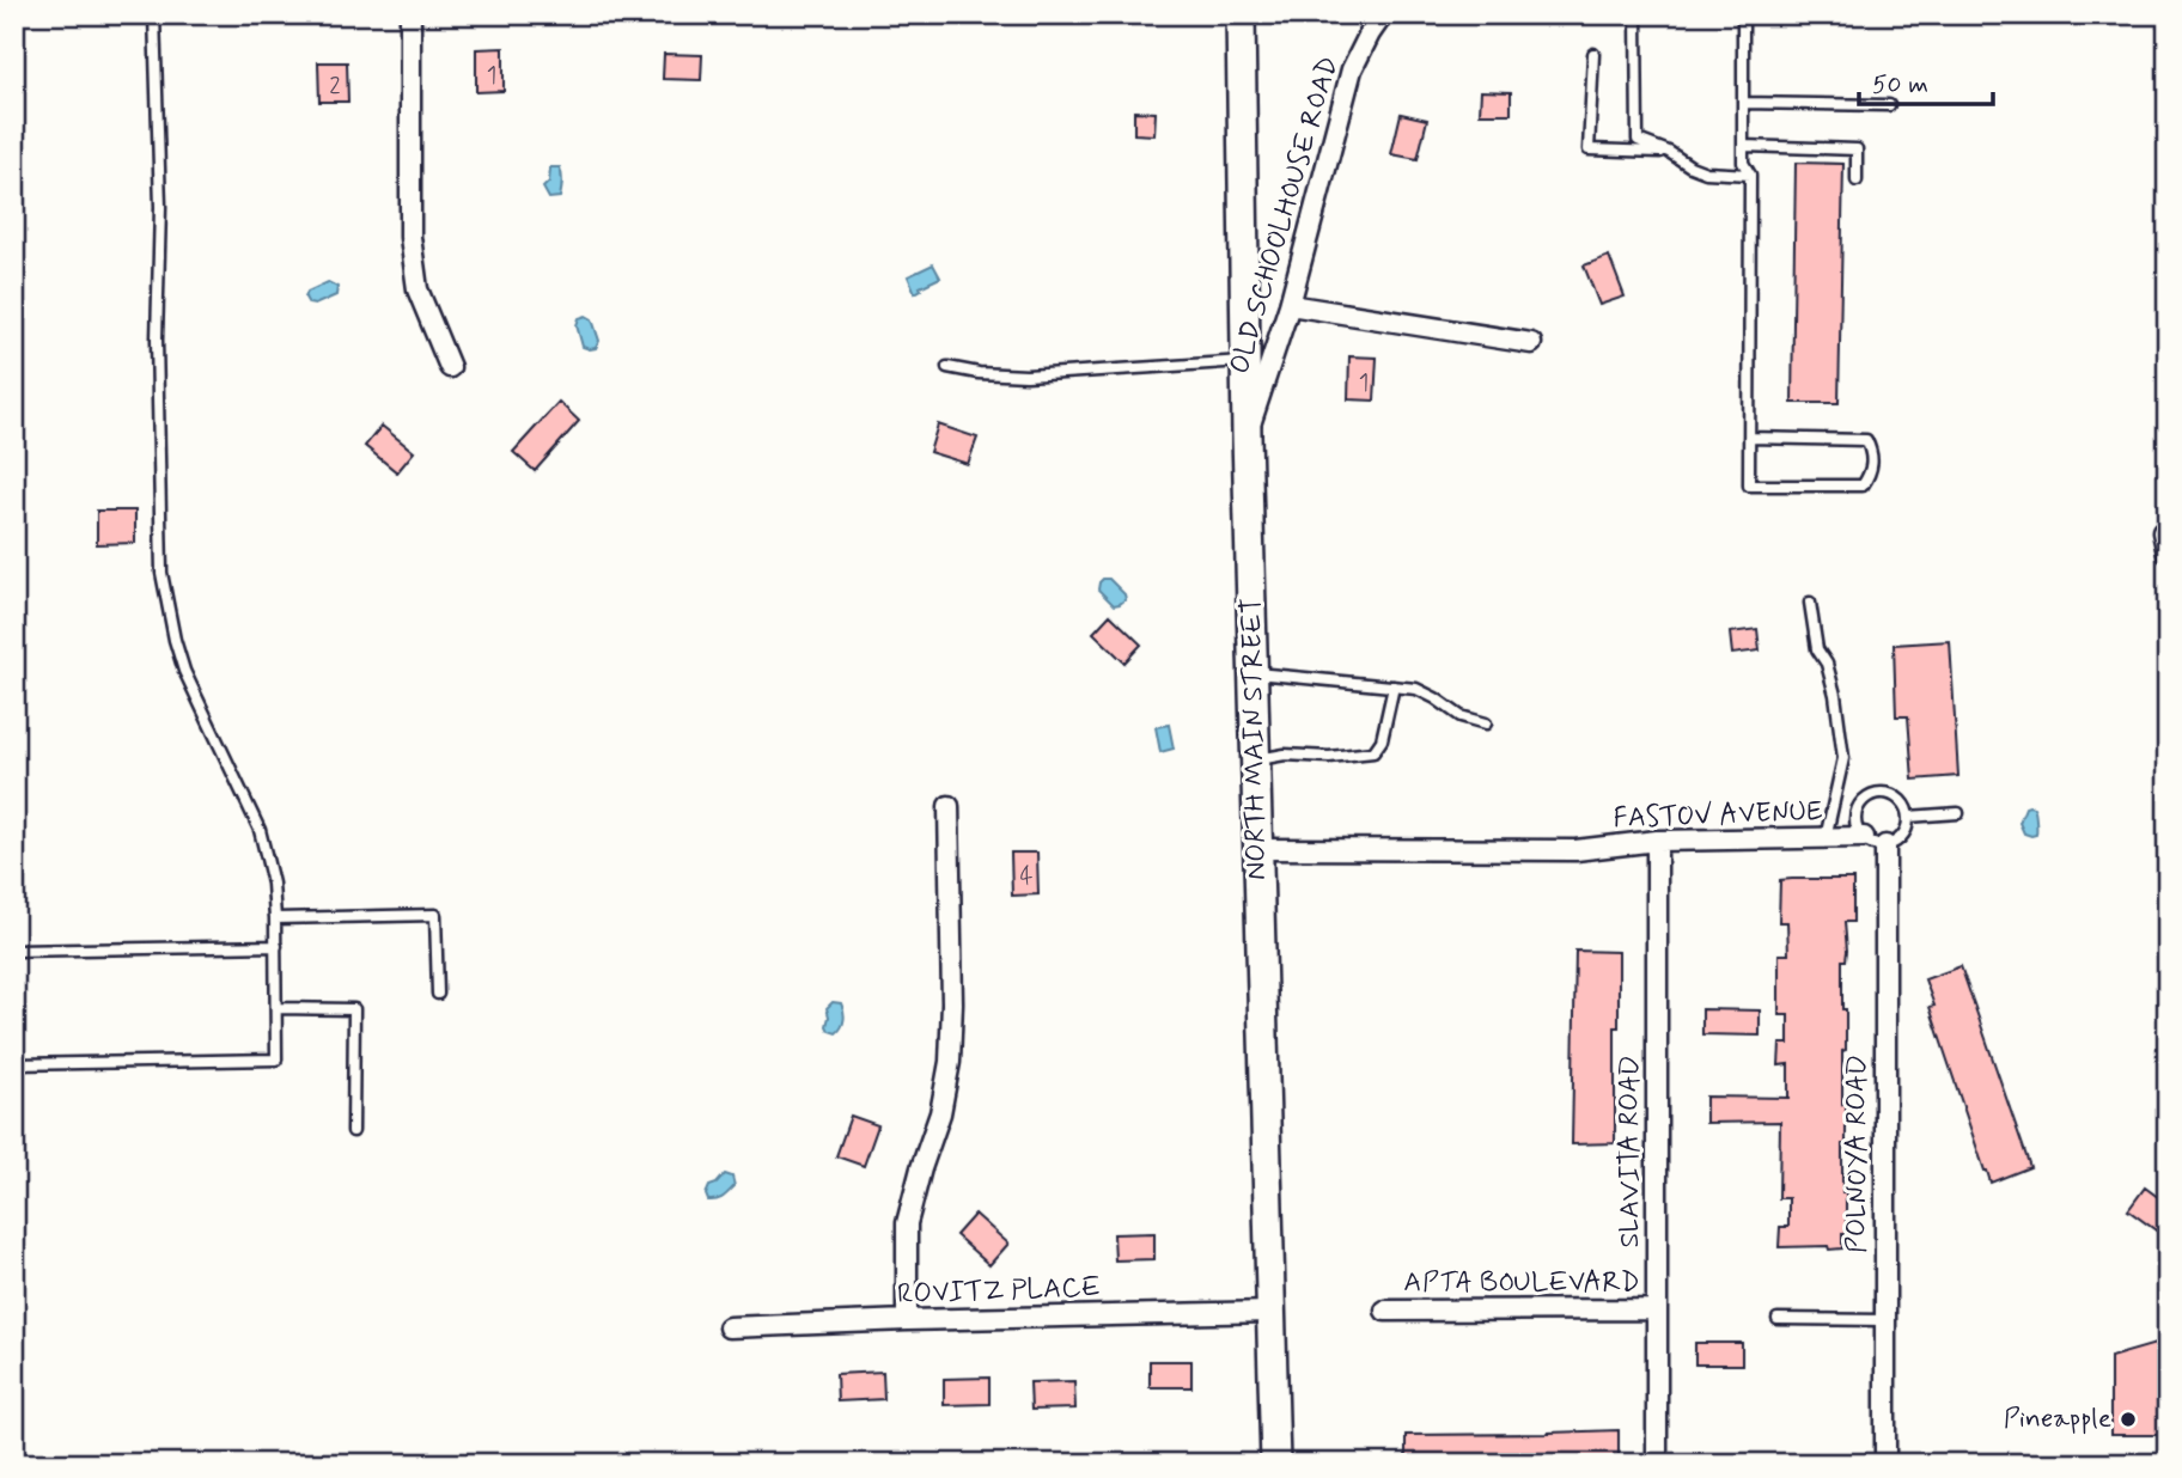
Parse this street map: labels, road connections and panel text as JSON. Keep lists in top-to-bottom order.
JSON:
{
  "streets": {
    "main road": ["NORTH MAIN STREET"],
    "street": [
      "OLD SCHOOLHOUSE ROAD",
      "FASTOV AVENUE",
      "SLAVITA ROAD",
      "POLNOYA ROAD",
      "APTA BOULEVARD",
      "ROVITZ PLACE"
    ]
  },
  "crossings": [
    ["OLD SCHOOLHOUSE ROAD", "NORTH MAIN STREET"],
    ["NORTH MAIN STREET", "FASTOV AVENUE"],
    ["NORTH MAIN STREET", "ROVITZ PLACE"],
    ["FASTOV AVENUE", "SLAVITA ROAD"],
    ["FASTOV AVENUE", "POLNOYA ROAD"],
    ["SLAVITA ROAD", "APTA BOULEVARD"]
  ],
  "places": ["Pineapple"],
  "house_numbers": [
    "1",
    "2",
    "1",
    "4"
  ],
  "scale_bar": "50 m"
}
